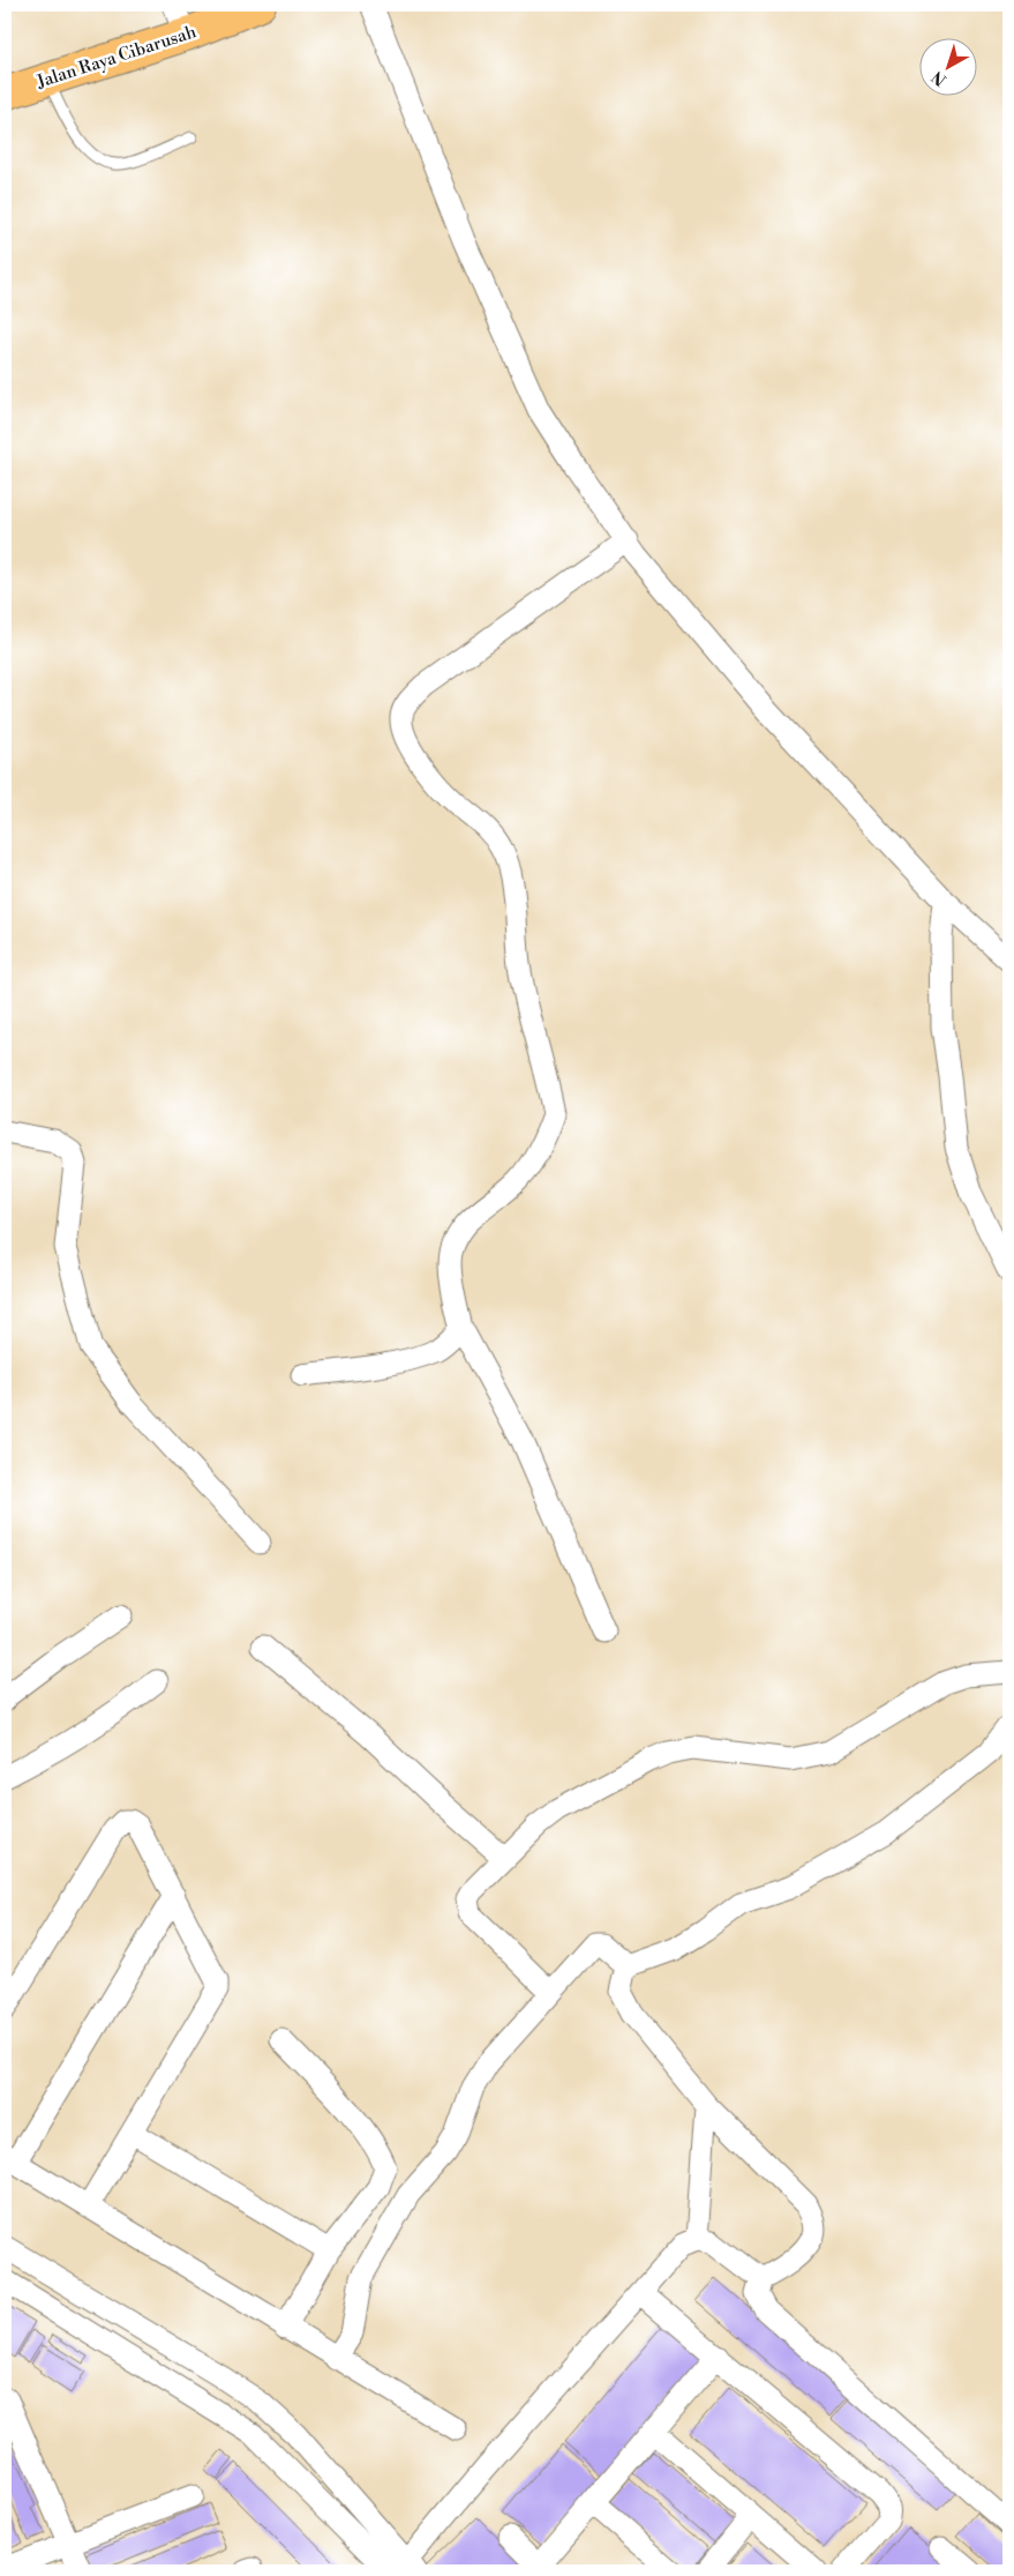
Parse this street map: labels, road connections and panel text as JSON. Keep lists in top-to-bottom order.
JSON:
{
  "streets": {
    "main road": ["Jalan Raya Cibarusah"]
  },
  "north": "bottom left"
}
